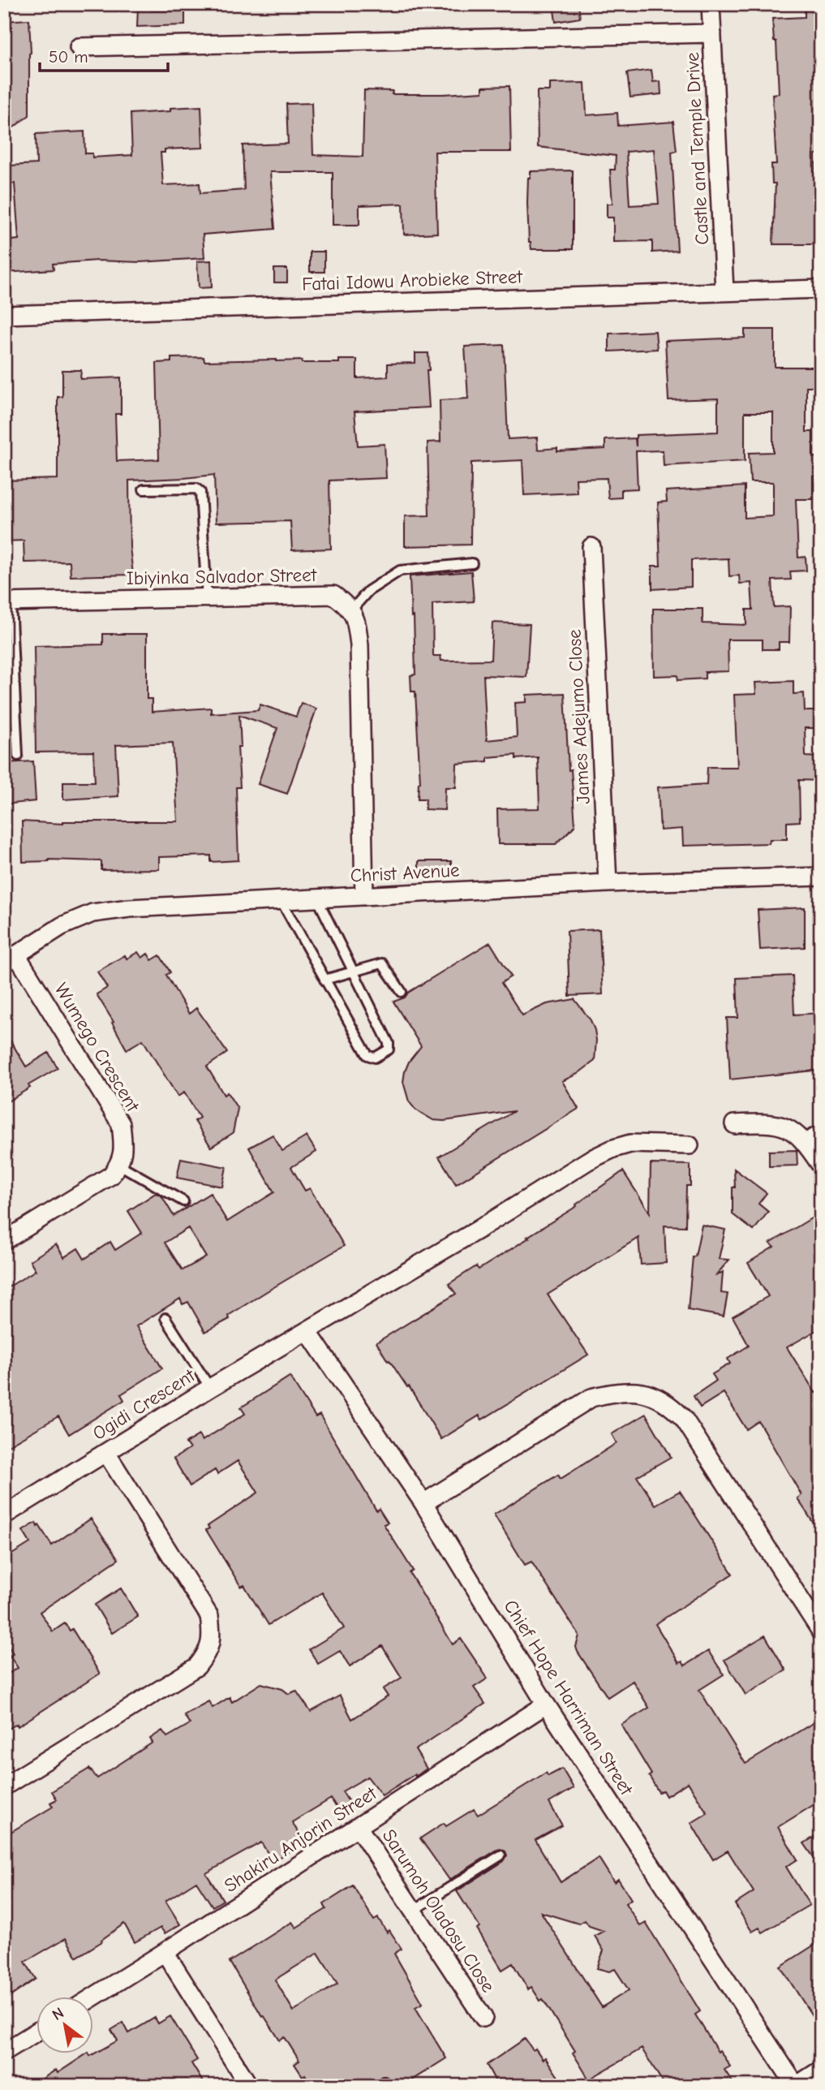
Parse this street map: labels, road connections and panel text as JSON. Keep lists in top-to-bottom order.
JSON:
{
  "streets": {
    "street": [
      "Castle and Temple Drive",
      "Fatai Idowu Arobieke Street",
      "Ibiyinka Salvador Street",
      "James Adejumo Close",
      "Christ Avenue",
      "Wumego Crescent",
      "Ogidi Crescent",
      "Chief Hope Harriman Street",
      "Shakiru Anjorin Street",
      "Sarumoh Oladosu Close"
    ]
  },
  "crossings": [
    ["Castle and Temple Drive", "Fatai Idowu Arobieke Street"],
    ["James Adejumo Close", "Christ Avenue"],
    ["Christ Avenue", "Wumego Crescent"],
    ["Ogidi Crescent", "Chief Hope Harriman Street"],
    ["Chief Hope Harriman Street", "Shakiru Anjorin Street"],
    ["Shakiru Anjorin Street", "Sarumoh Oladosu Close"]
  ],
  "scale_bar": "50 m",
  "north": "top left"
}
